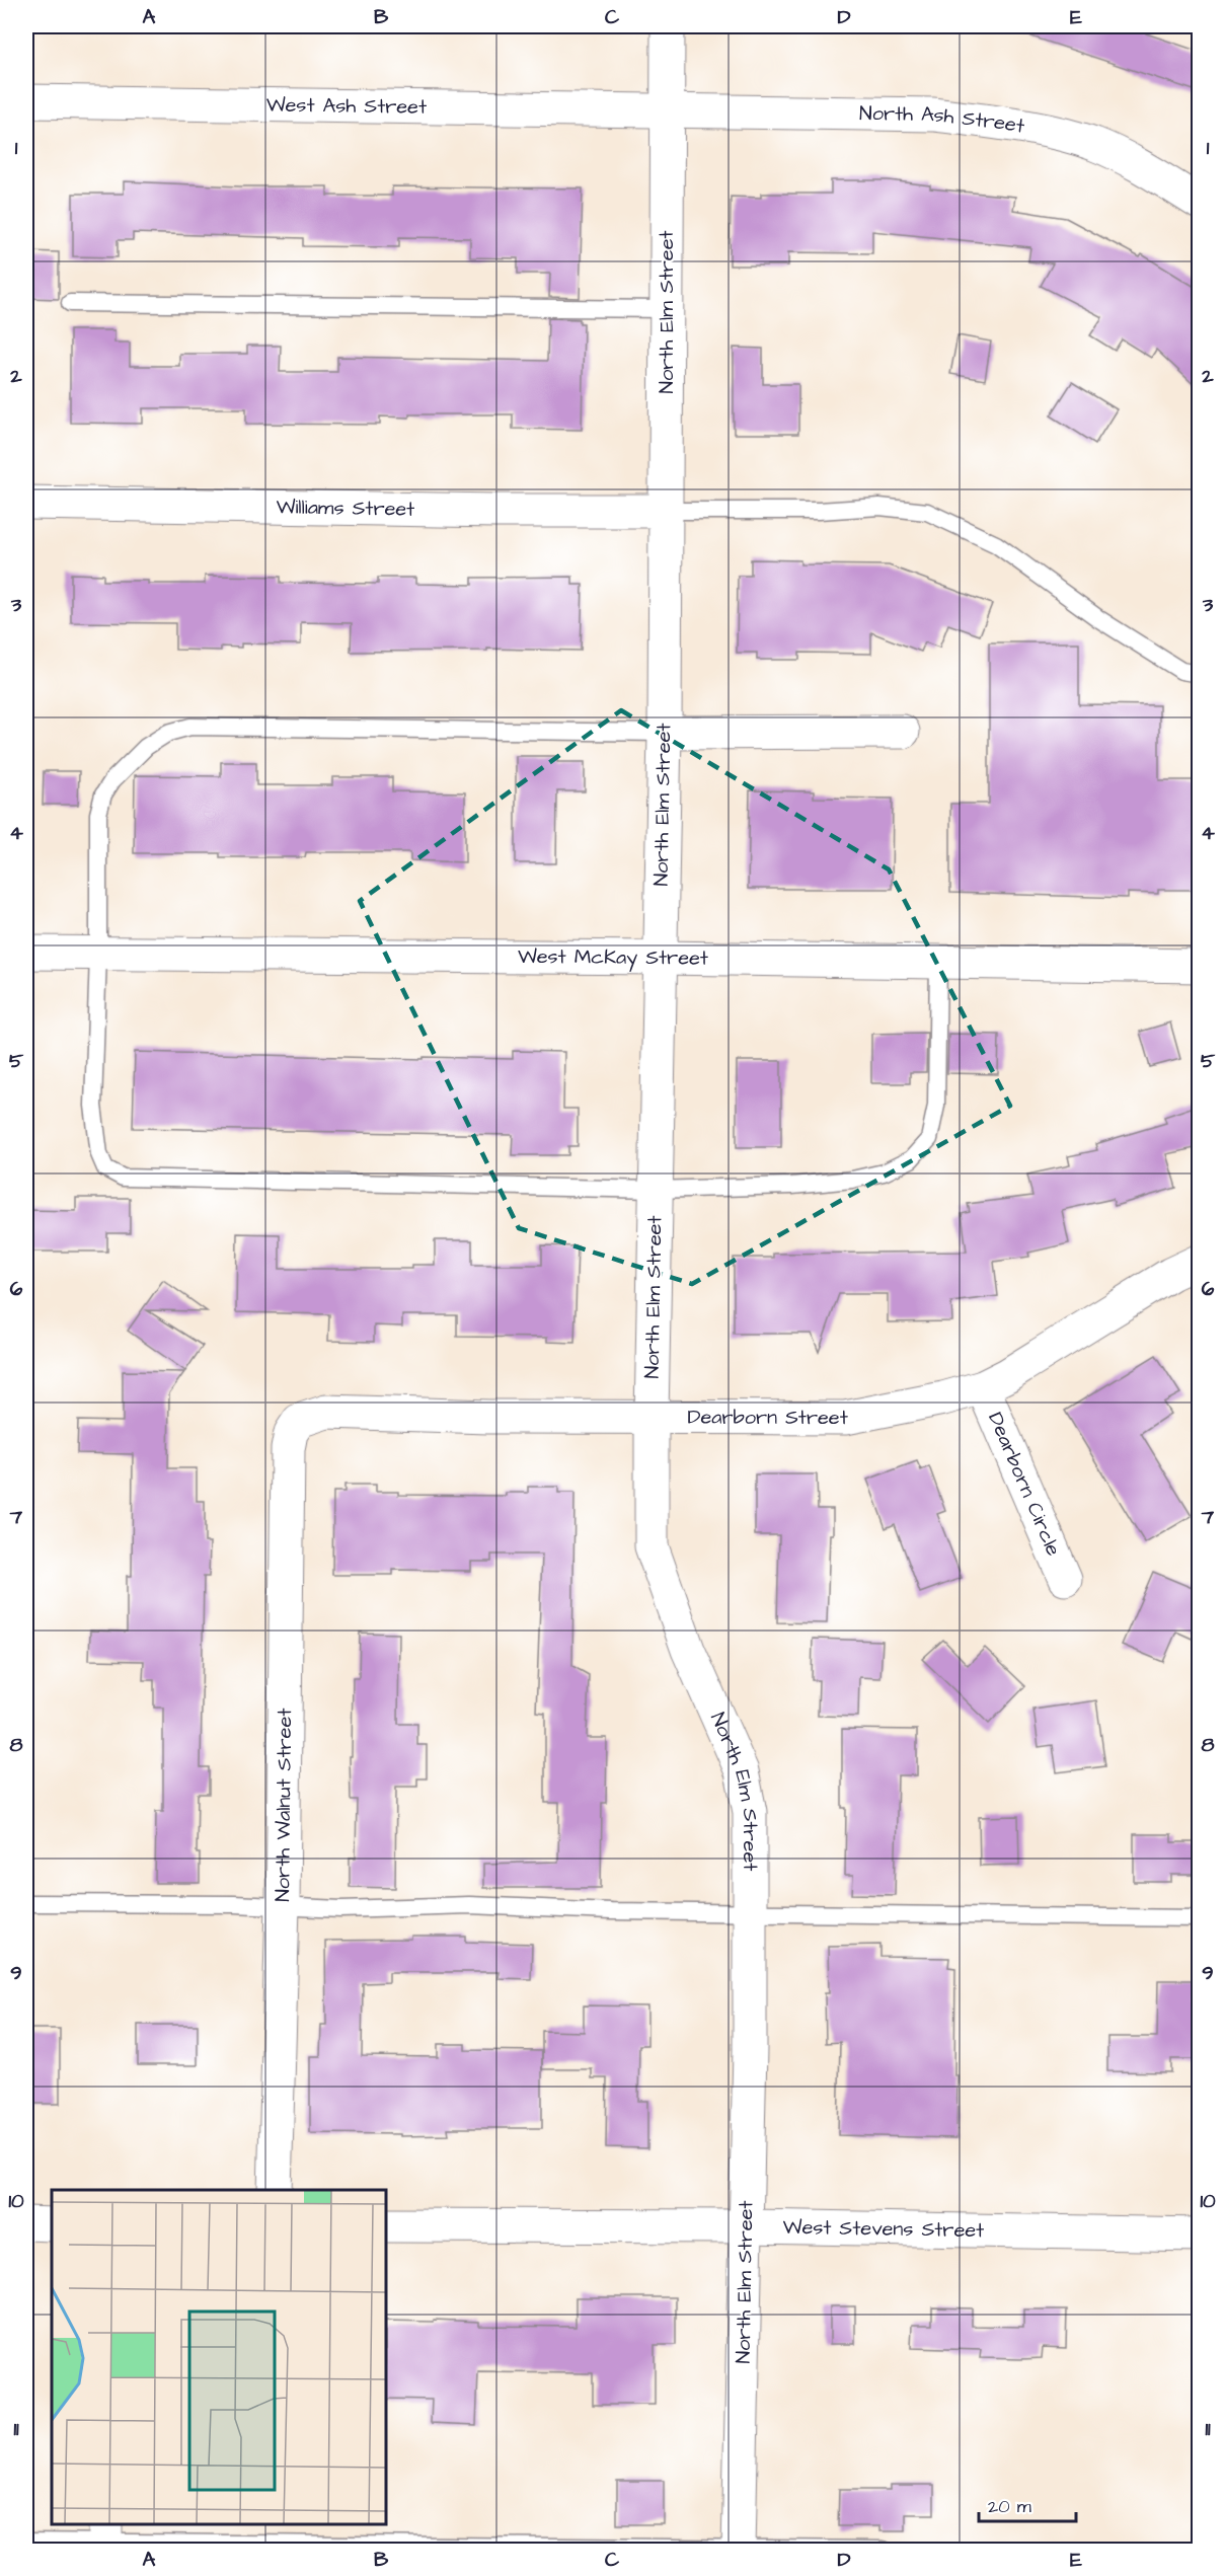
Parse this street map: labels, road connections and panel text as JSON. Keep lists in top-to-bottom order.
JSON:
{
  "streets": {
    "street": [
      "West Ash Street",
      "North Ash Street",
      "North Elm Street",
      "Williams Street",
      "West McKay Street",
      "Dearborn Street",
      "Dearborn Circle",
      "North Walnut Street",
      "West Stevens Street"
    ]
  },
  "crossings": [
    ["West Ash Street", "North Ash Street"],
    ["West Ash Street", "North Elm Street"],
    ["North Ash Street", "North Elm Street"],
    ["North Elm Street", "Williams Street"],
    ["North Elm Street", "West McKay Street"],
    ["North Elm Street", "Dearborn Street"],
    ["North Elm Street", "West Stevens Street"],
    ["Dearborn Street", "Dearborn Circle"],
    ["Dearborn Street", "North Walnut Street"]
  ],
  "scale_bar": "20 m",
  "grid": {
    "columns": [
      "A",
      "B",
      "C",
      "D",
      "E"
    ],
    "rows": [
      "1",
      "2",
      "3",
      "4",
      "5",
      "6",
      "7",
      "8",
      "9",
      "10",
      "11"
    ]
  }
}
